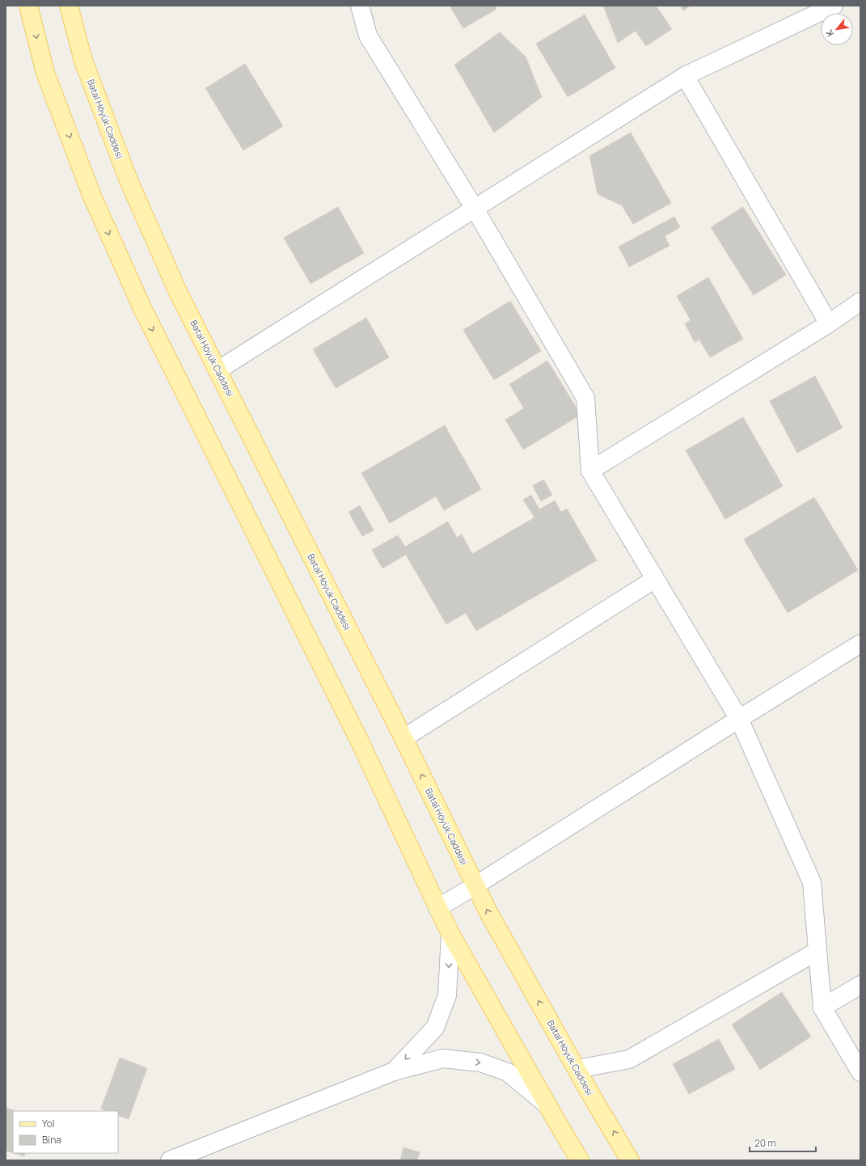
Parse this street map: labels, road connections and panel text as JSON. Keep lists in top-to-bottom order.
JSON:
{
  "streets": {
    "main road": ["Batal Höyük Caddesi"]
  },
  "legend": ["Yol", "Bina"],
  "scale_bar": "20 m",
  "north": "bottom left"
}
